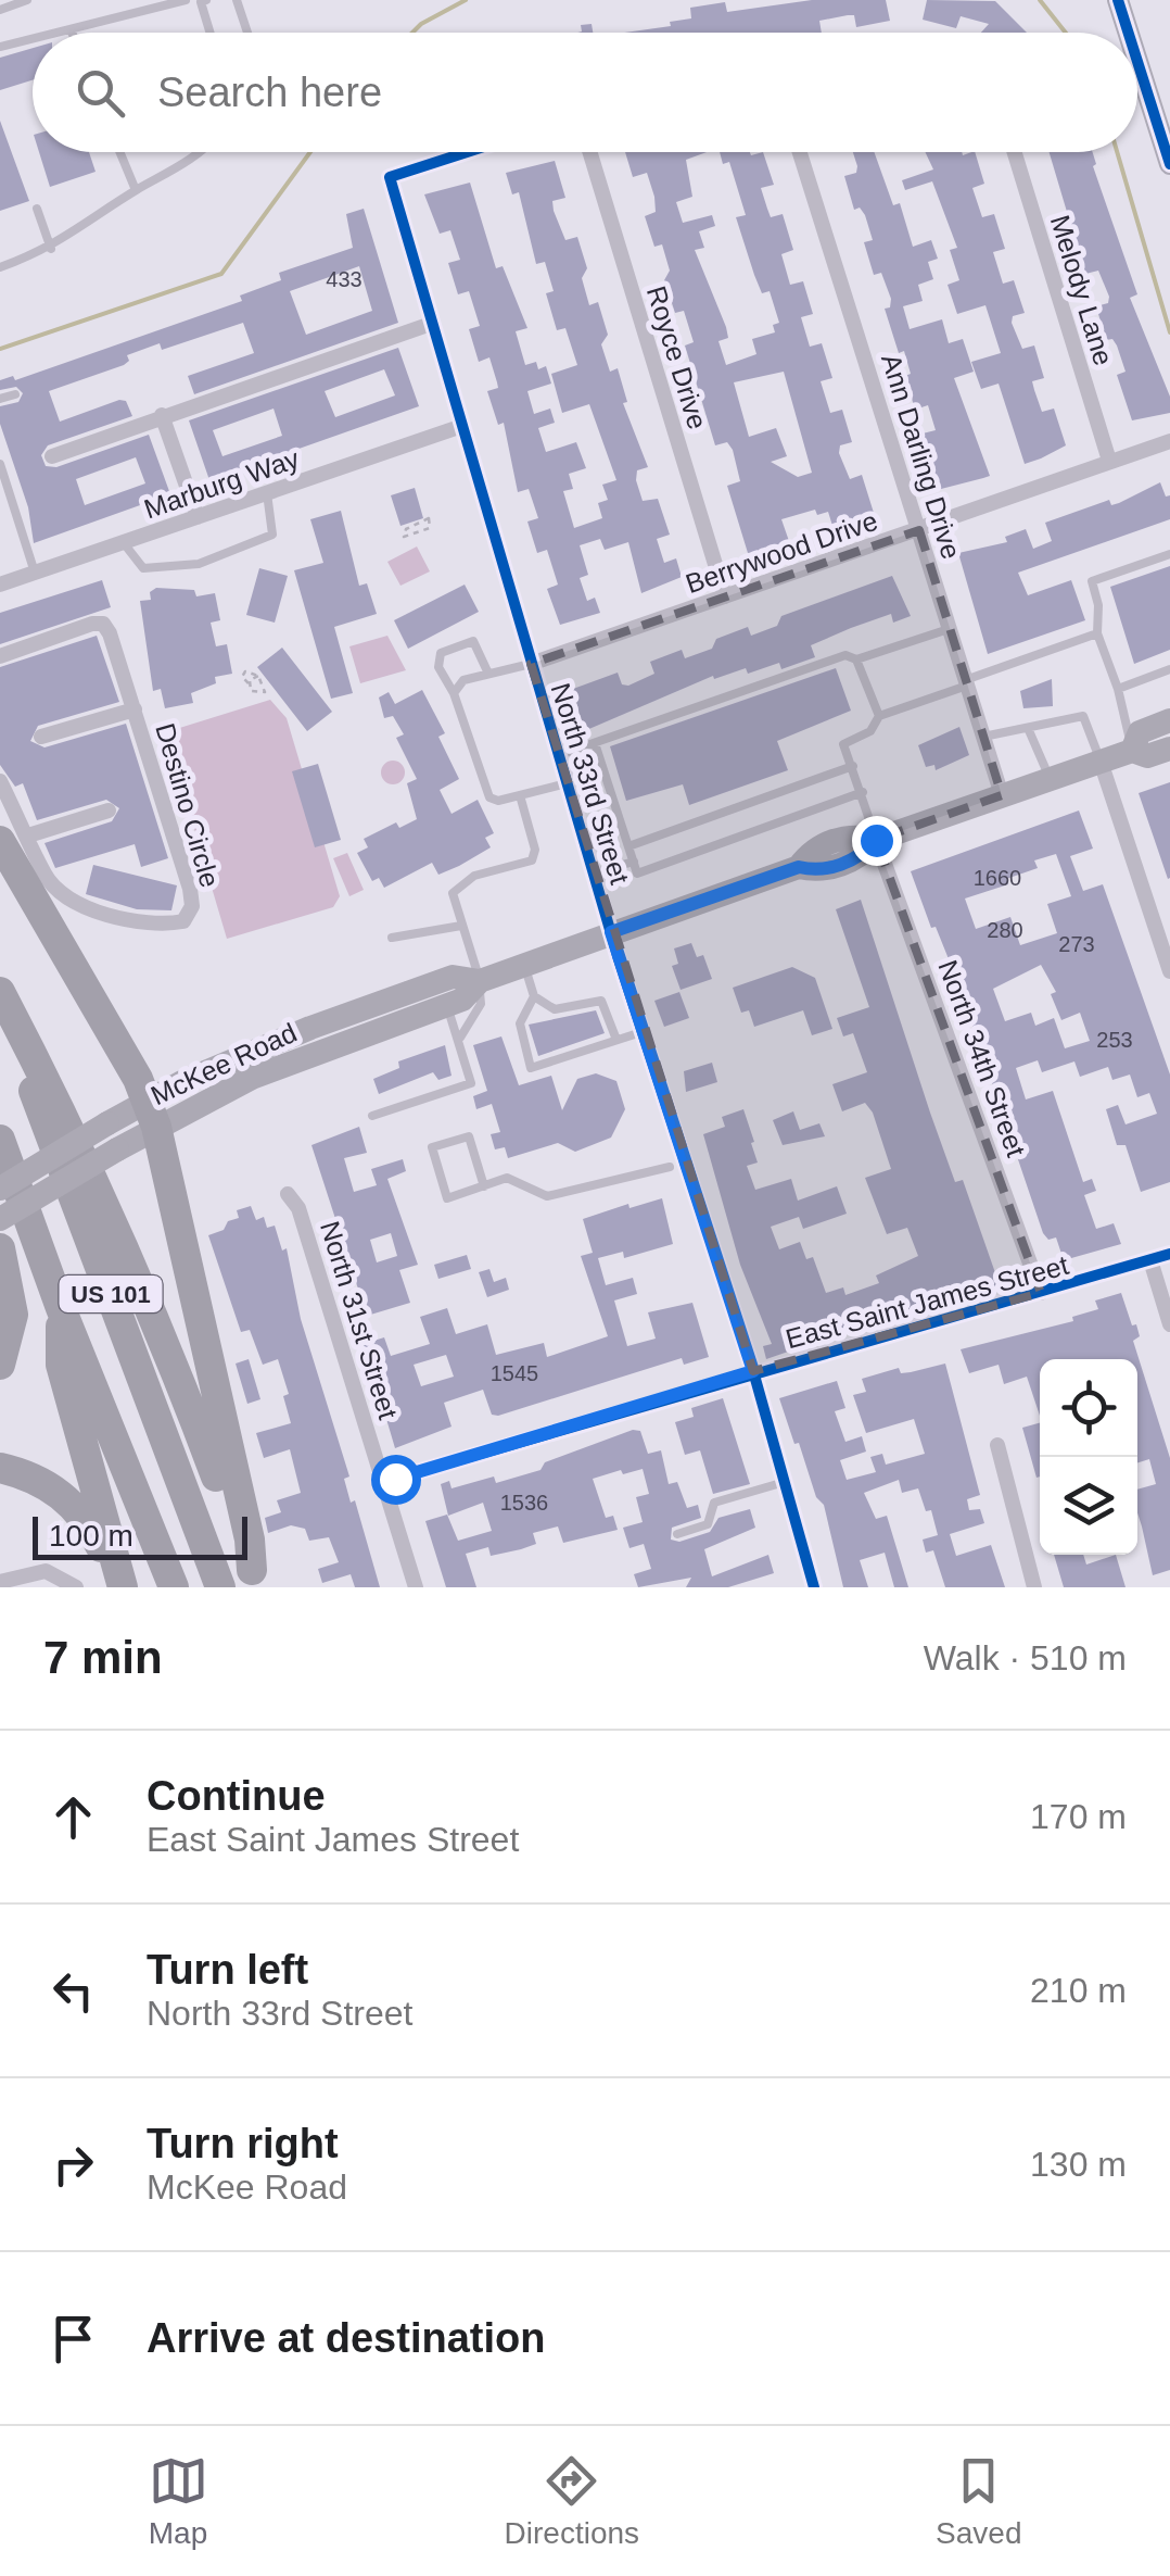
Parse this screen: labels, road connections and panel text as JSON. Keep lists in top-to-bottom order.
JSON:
{
  "streets": {
    "highway": ["US 101"],
    "main road": ["McKee Road"],
    "street": [
      "Melody Lane",
      "Royce Drive",
      "Ann Darling Drive",
      "Marburg Way",
      "Berrywood Drive",
      "North 33rd Street",
      "Destino Circle",
      "North 34th Street",
      "East Saint James Street",
      "North 31st Street"
    ]
  },
  "crossings": [
    ["Melody Lane", "Berrywood Drive"],
    ["Royce Drive", "Berrywood Drive"],
    ["Ann Darling Drive", "Berrywood Drive"],
    ["Ann Darling Drive", "McKee Road"],
    ["Marburg Way", "North 33rd Street"],
    ["Berrywood Drive", "North 33rd Street"],
    ["North 33rd Street", "McKee Road"],
    ["North 33rd Street", "East Saint James Street"],
    ["North 34th Street", "McKee Road"],
    ["North 34th Street", "East Saint James Street"],
    ["East Saint James Street", "North 31st Street"]
  ],
  "house_numbers": [
    "433",
    "1660",
    "280",
    "273",
    "253",
    "1545",
    "1536"
  ],
  "scale_bar": "100 m",
  "page": {
    "search": "Search here",
    "scale": "100 m",
    "heading": ["7 min", "Walk · 510 m"],
    "list": [
      ["Continue", "East Saint James Street", "170 m"],
      ["Turn left", "North 33rd Street", "210 m"],
      ["Turn right", "McKee Road", "130 m"],
      "Arrive at destination"
    ],
    "nav": ["Map", "Directions", "Saved"]
  }
}
